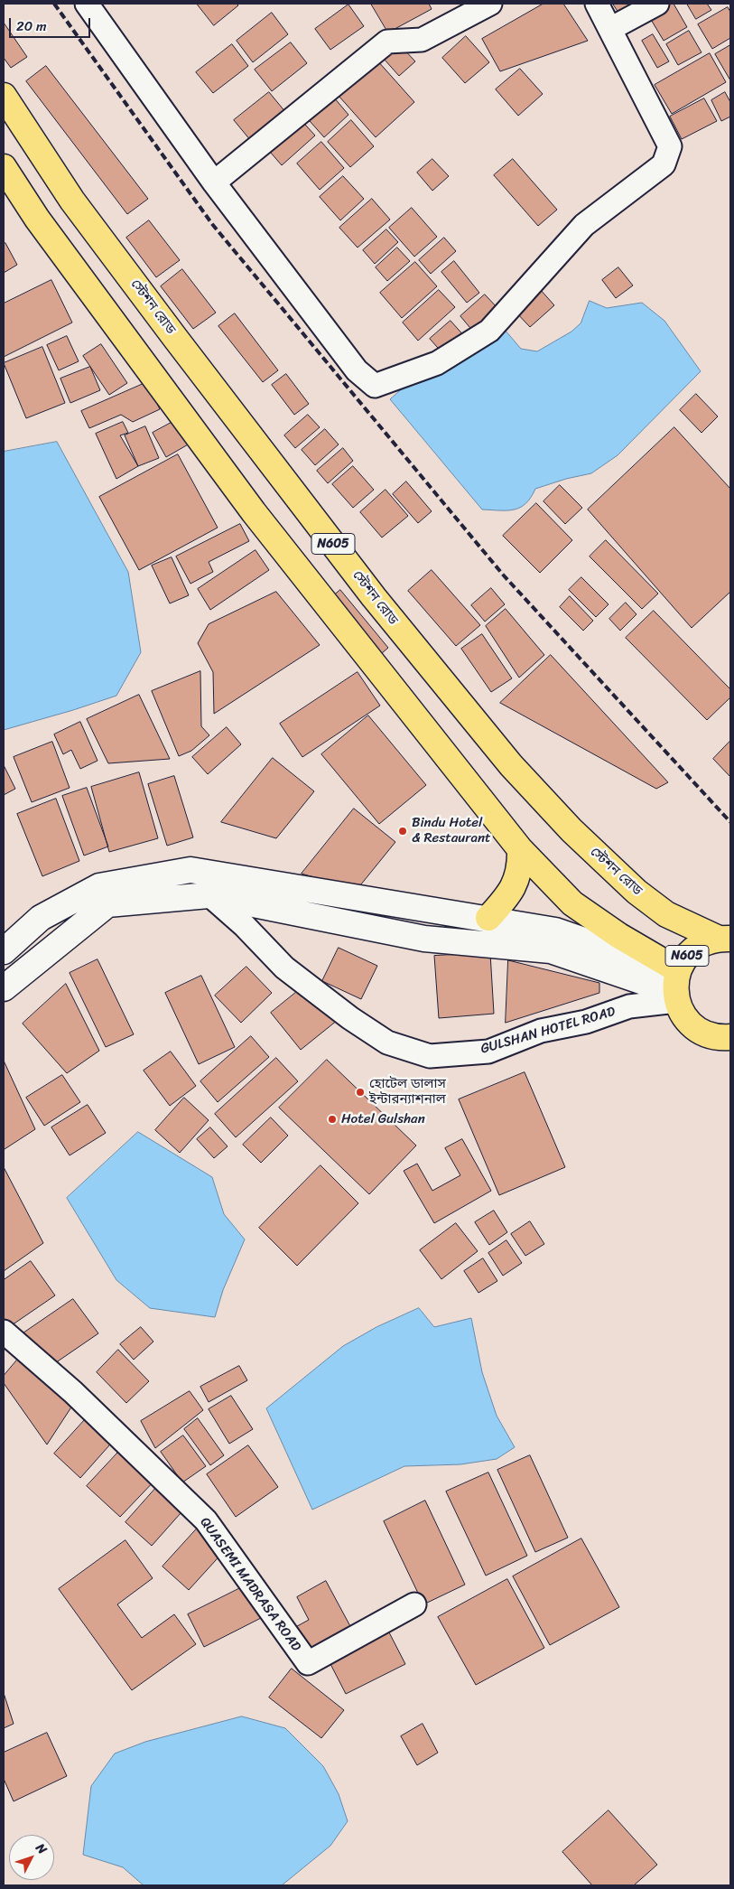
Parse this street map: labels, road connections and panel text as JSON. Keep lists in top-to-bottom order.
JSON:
{
  "streets": {
    "main road": ["স্টেশন রোড", "N605"],
    "street": ["GULSHAN HOTEL ROAD", "QUASEMI MADRASA ROAD"]
  },
  "crossings": [
    ["স্টেশন রোড", "N605"],
    ["N605", "GULSHAN HOTEL ROAD"]
  ],
  "places": ["Bindu Hotel & Restaurant", "হোটেল ডালাস ইন্টারন্যাশনাল", "Hotel Gulshan"],
  "scale_bar": "20 m",
  "north": "top right"
}
